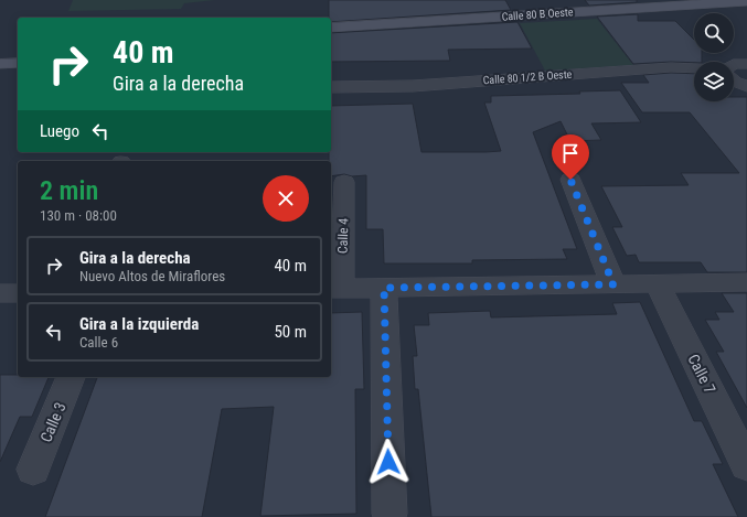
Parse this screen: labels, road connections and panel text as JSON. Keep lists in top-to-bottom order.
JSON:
{
  "streets": {
    "street": [
      "Calle 80 B Oeste",
      "Calle 80 1/2 B Oeste",
      "Calle 4",
      "Calle 7",
      "Calle 3"
    ]
  },
  "page": {
    "turn": ["40 m", "Gira a la derecha"],
    "then": "Luego",
    "heading": ["2 min", "130 m · 08:00"],
    "list": [
      {
        "name": "Gira a la derecha",
        "note": "Nuevo Altos de Miraflores",
        "value": "40 m"
      },
      {
        "name": "Gira a la izquierda",
        "note": "Calle 6",
        "value": "50 m"
      }
    ]
  }
}
